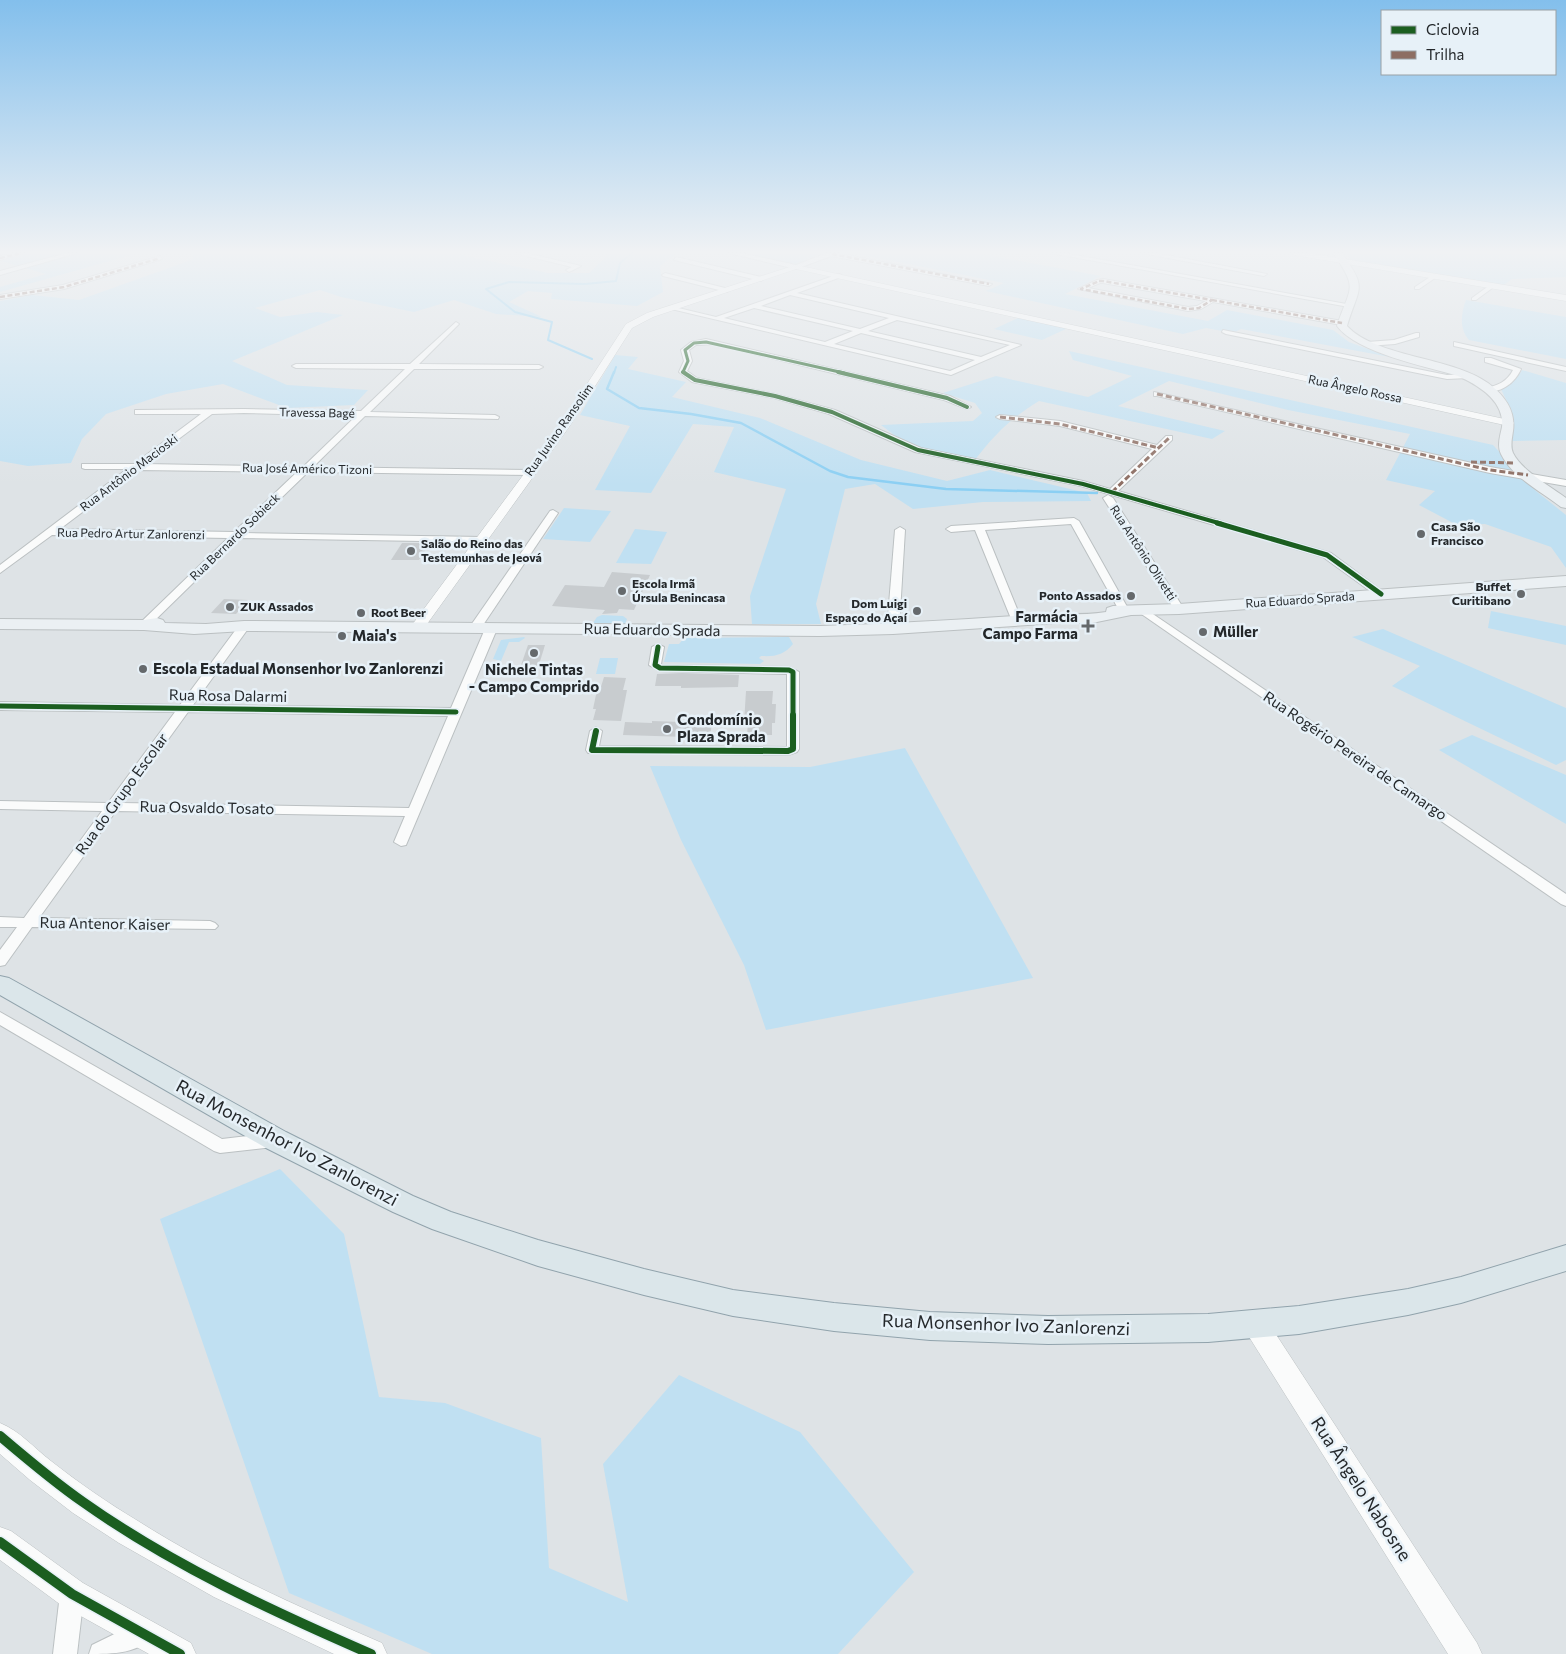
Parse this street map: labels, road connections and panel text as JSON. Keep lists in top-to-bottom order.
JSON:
{
  "streets": {
    "main road": ["Rua Eduardo Sprada", "Rua Monsenhor Ivo Zanlorenzi"],
    "street": [
      "Rua Ângelo Rossa",
      "Travessa Bagé",
      "Rua Juvino Ransolim",
      "Rua José Américo Tizoni",
      "Rua Antônio Macioski",
      "Rua Pedro Artur Zanlorenzi",
      "Rua Bernardo Sobieck",
      "Rua Antônio Olivetti",
      "Rua Rosa Dalarmi",
      "Rua Rogério Pereira de Camargo",
      "Rua do Grupo Escolar",
      "Rua Osvaldo Tosato",
      "Rua Antenor Kaiser",
      "Rua Ângelo Nabosne"
    ]
  },
  "crossings": [
    ["Travessa Bagé", "Rua Antônio Macioski"],
    ["Travessa Bagé", "Rua Bernardo Sobieck"],
    ["Rua Juvino Ransolim", "Rua José Américo Tizoni"],
    ["Rua Juvino Ransolim", "Rua Pedro Artur Zanlorenzi"],
    ["Rua Juvino Ransolim", "Rua Eduardo Sprada"],
    ["Rua José Américo Tizoni", "Rua Antônio Macioski"],
    ["Rua José Américo Tizoni", "Rua Bernardo Sobieck"],
    ["Rua Antônio Macioski", "Rua Pedro Artur Zanlorenzi"],
    ["Rua Pedro Artur Zanlorenzi", "Rua Bernardo Sobieck"],
    ["Rua Bernardo Sobieck", "Rua Eduardo Sprada"],
    ["Rua Antônio Olivetti", "Rua Eduardo Sprada"],
    ["Rua Eduardo Sprada", "Rua Rogério Pereira de Camargo"],
    ["Rua Eduardo Sprada", "Rua do Grupo Escolar"],
    ["Rua Rosa Dalarmi", "Rua do Grupo Escolar"],
    ["Rua do Grupo Escolar", "Rua Osvaldo Tosato"],
    ["Rua do Grupo Escolar", "Rua Antenor Kaiser"],
    ["Rua Monsenhor Ivo Zanlorenzi", "Rua Ângelo Nabosne"]
  ],
  "places": {
    "other": [
      "Casa São Francisco",
      "Salão do Reino das Testemunhas de Jeová",
      "Escola Irmã Úrsula Benincasa",
      "Buffet Curitibano",
      "Ponto Assados",
      "ZUK Assados",
      "Dom Luigi Espaço do Açaí",
      "Root Beer",
      "Müller",
      "Maia's",
      "Nichele Tintas - Campo Comprido",
      "Escola Estadual Monsenhor Ivo Zanlorenzi",
      "Condomínio Plaza Sprada"
    ],
    "health": ["Farmácia Campo Farma"]
  },
  "legend": ["Ciclovia", "Trilha"]
}
